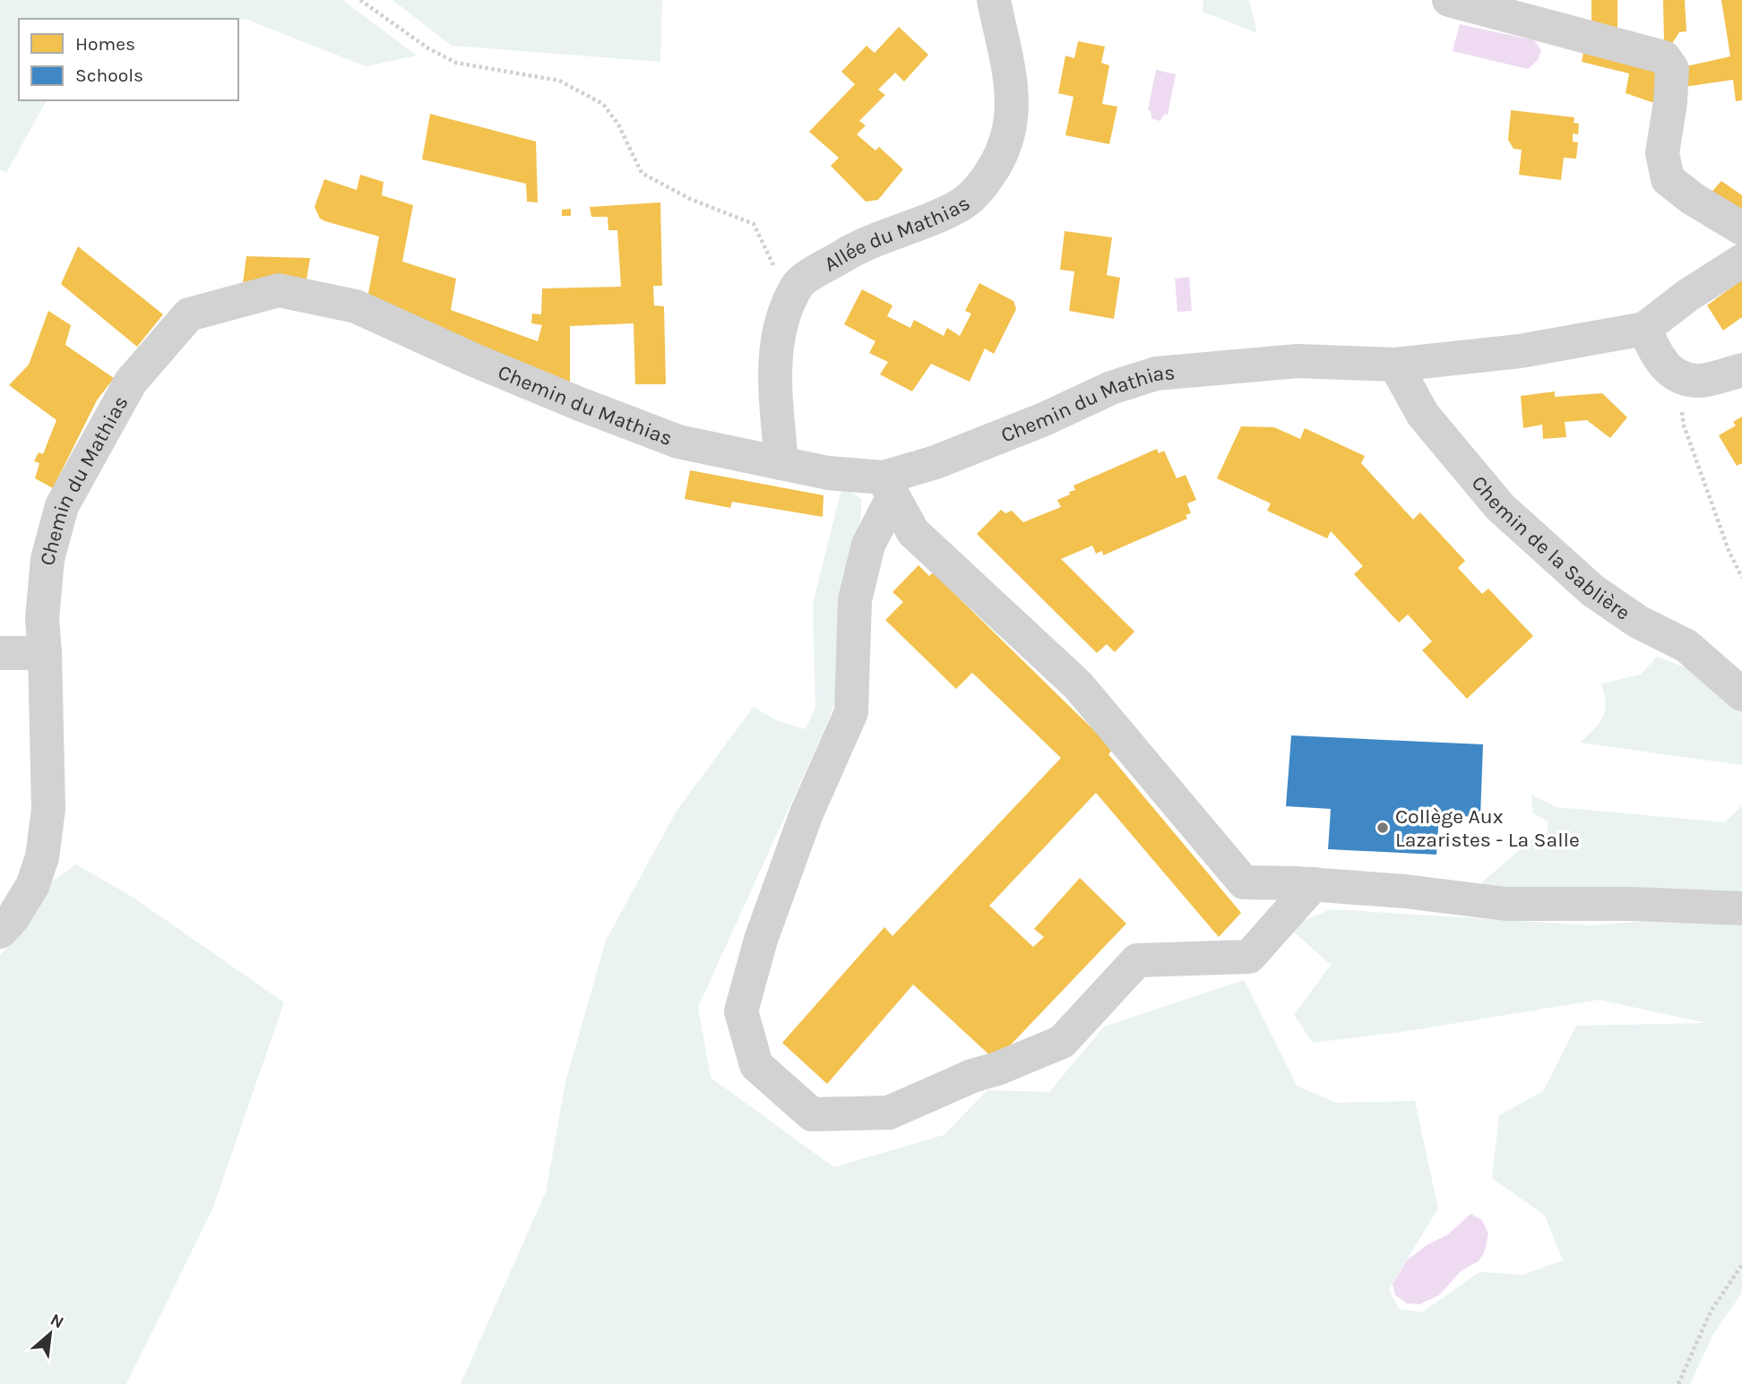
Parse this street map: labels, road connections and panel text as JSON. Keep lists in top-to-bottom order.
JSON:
{
  "streets": {
    "street": ["Allée du Mathias", "Chemin du Mathias", "Chemin de la Sablière"]
  },
  "crossings": [
    ["Allée du Mathias", "Chemin du Mathias"],
    ["Chemin du Mathias", "Chemin de la Sablière"]
  ],
  "places": ["Collège Aux Lazaristes - La Salle"],
  "legend": ["Homes", "Schools"],
  "north": "top right"
}
